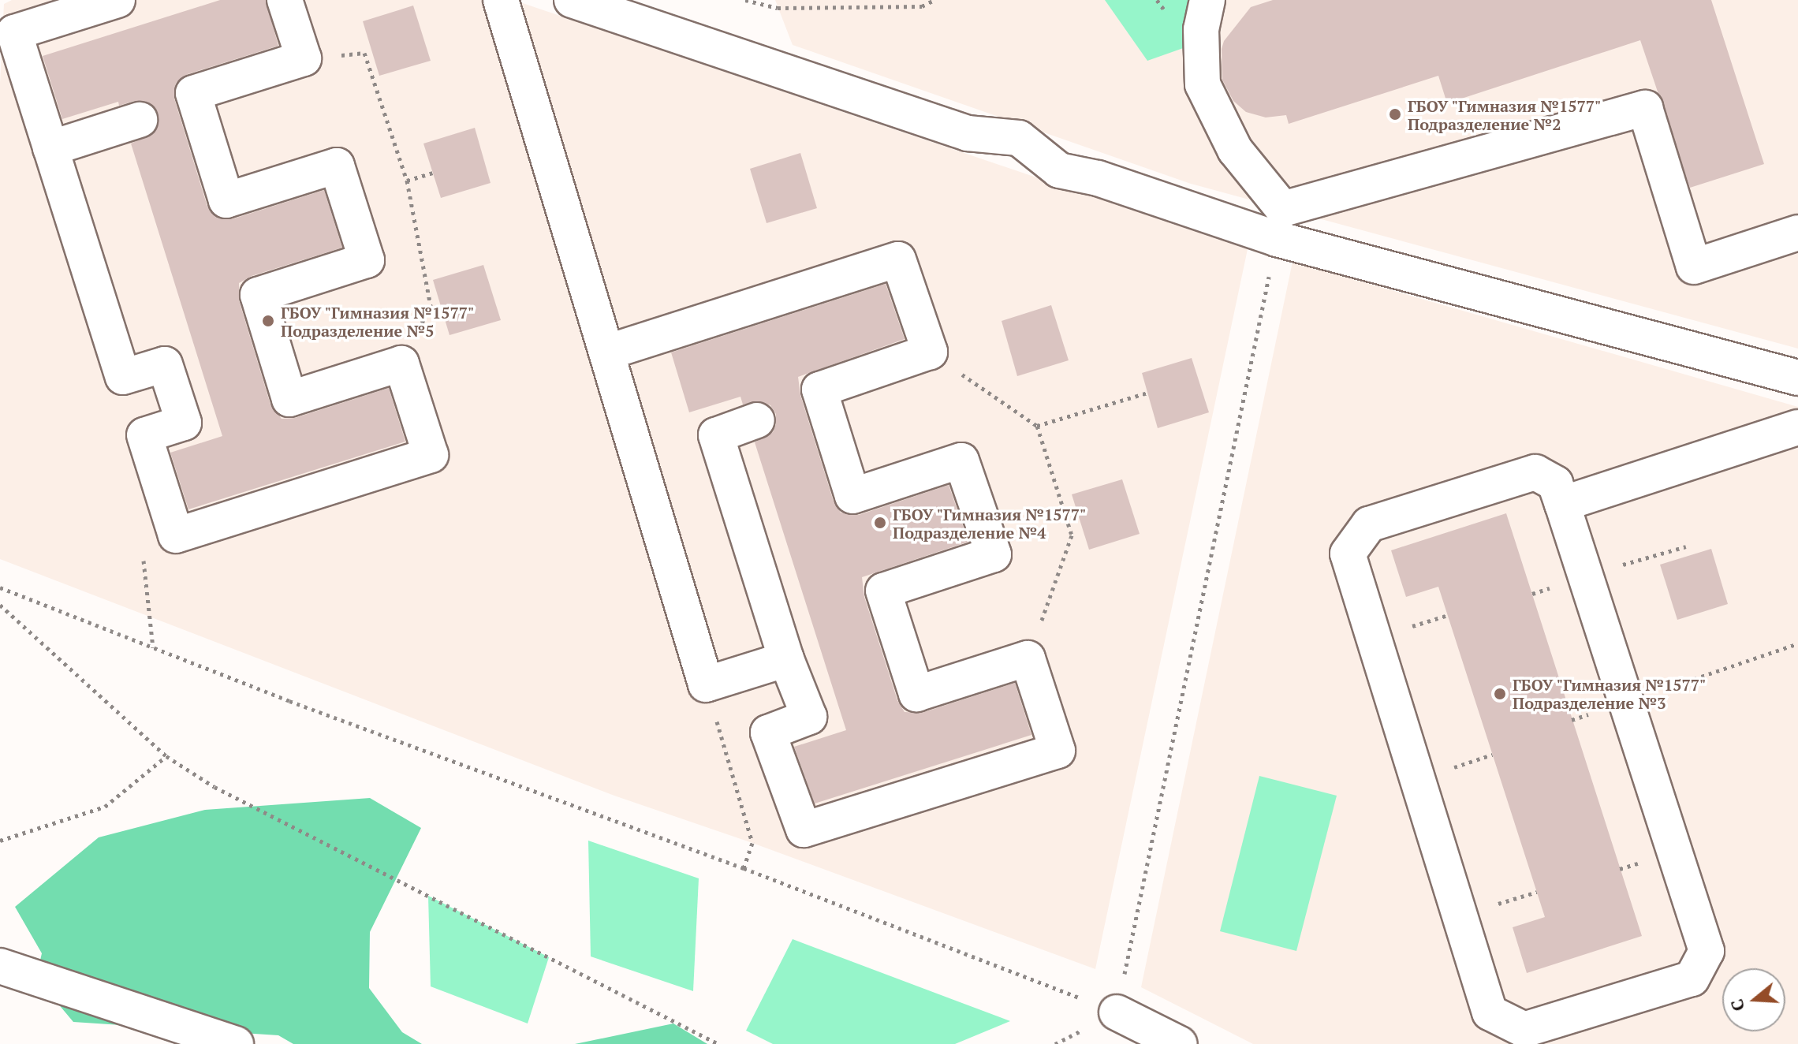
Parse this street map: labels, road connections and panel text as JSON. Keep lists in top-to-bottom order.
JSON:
{
  "places": [
    "ГБОУ \"Гимназия №1577\" Подразделение №2",
    "ГБОУ \"Гимназия №1577\" Подразделение №5",
    "ГБОУ \"Гимназия №1577\" Подразделение №4",
    "ГБОУ \"Гимназия №1577\" Подразделение №3"
  ],
  "north": "left"
}
